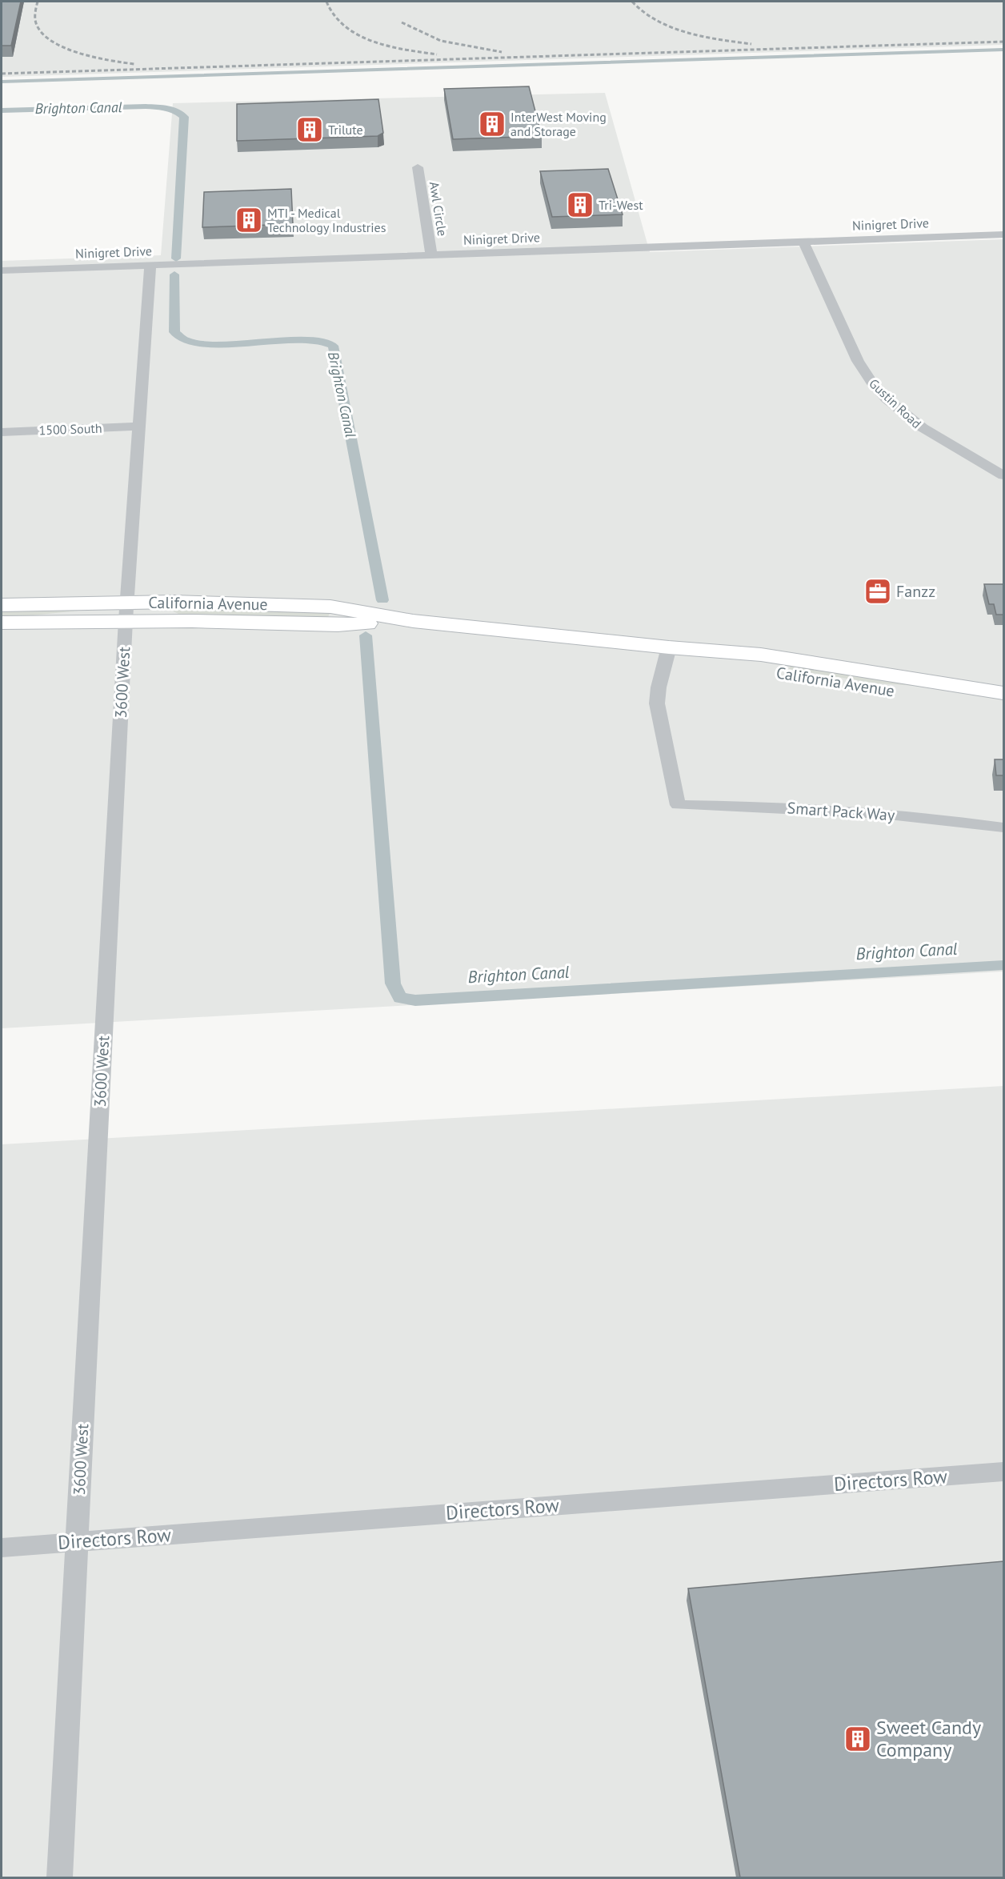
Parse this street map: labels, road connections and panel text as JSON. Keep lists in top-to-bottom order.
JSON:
{
  "streets": {
    "main road": ["California Avenue"],
    "street": [
      "Awl Circle",
      "Ninigret Drive",
      "Gustin Road",
      "1500 South",
      "3600 West",
      "Smart Pack Way",
      "Directors Row"
    ]
  },
  "crossings": [
    ["Awl Circle", "Ninigret Drive"],
    ["Ninigret Drive", "Gustin Road"],
    ["Ninigret Drive", "3600 West"],
    ["1500 South", "3600 West"],
    ["California Avenue", "3600 West"],
    ["California Avenue", "Smart Pack Way"],
    ["3600 West", "Directors Row"]
  ],
  "water": ["Brighton Canal"],
  "places": {
    "building": [
      "InterWest Moving and Storage",
      "Trilute",
      "Tri-West",
      "MTI - Medical Technology Industries",
      "Sweet Candy Company"
    ],
    "office": ["Fanzz"]
  }
}
